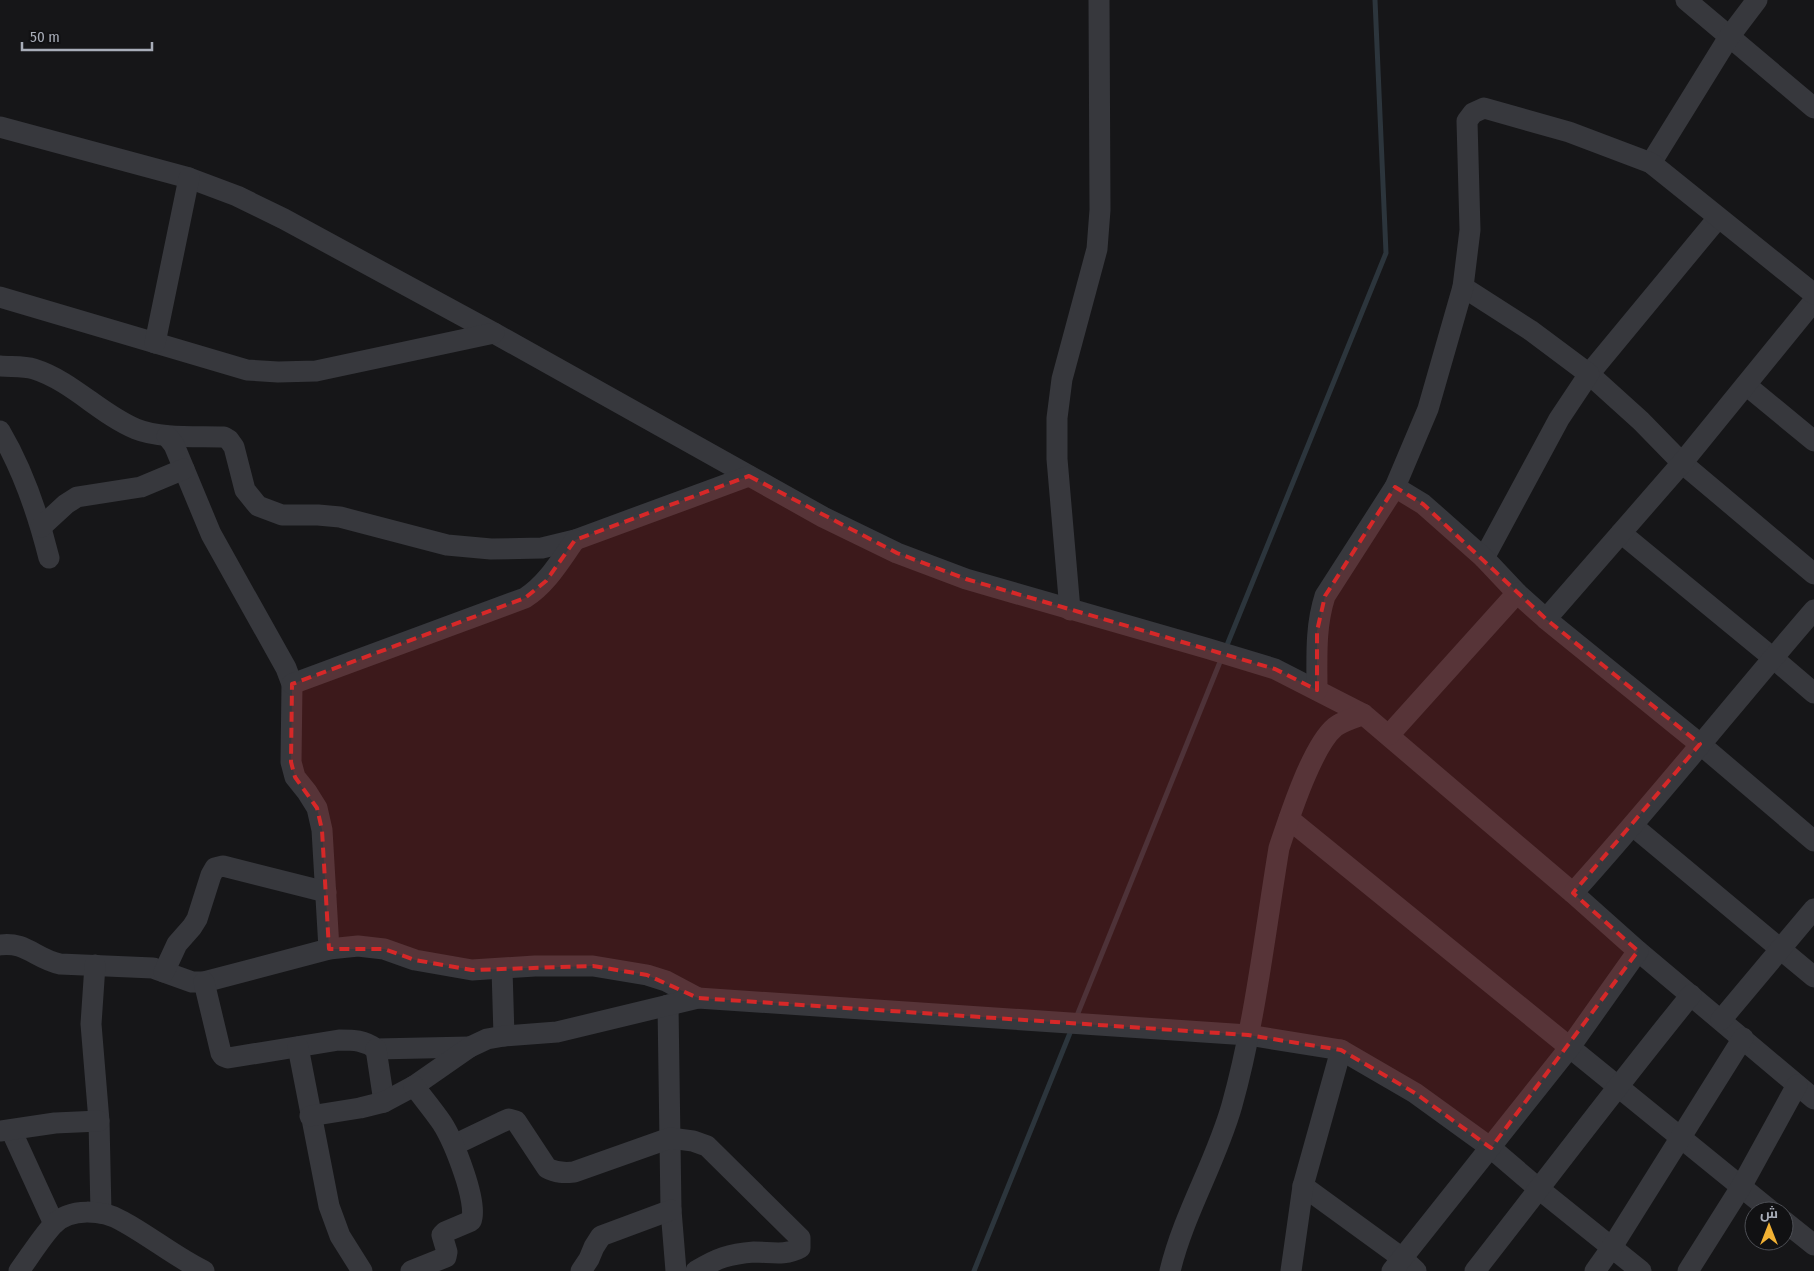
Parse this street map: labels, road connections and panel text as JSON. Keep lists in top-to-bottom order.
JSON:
{
  "scale_bar": "50 m",
  "north": "top"
}
